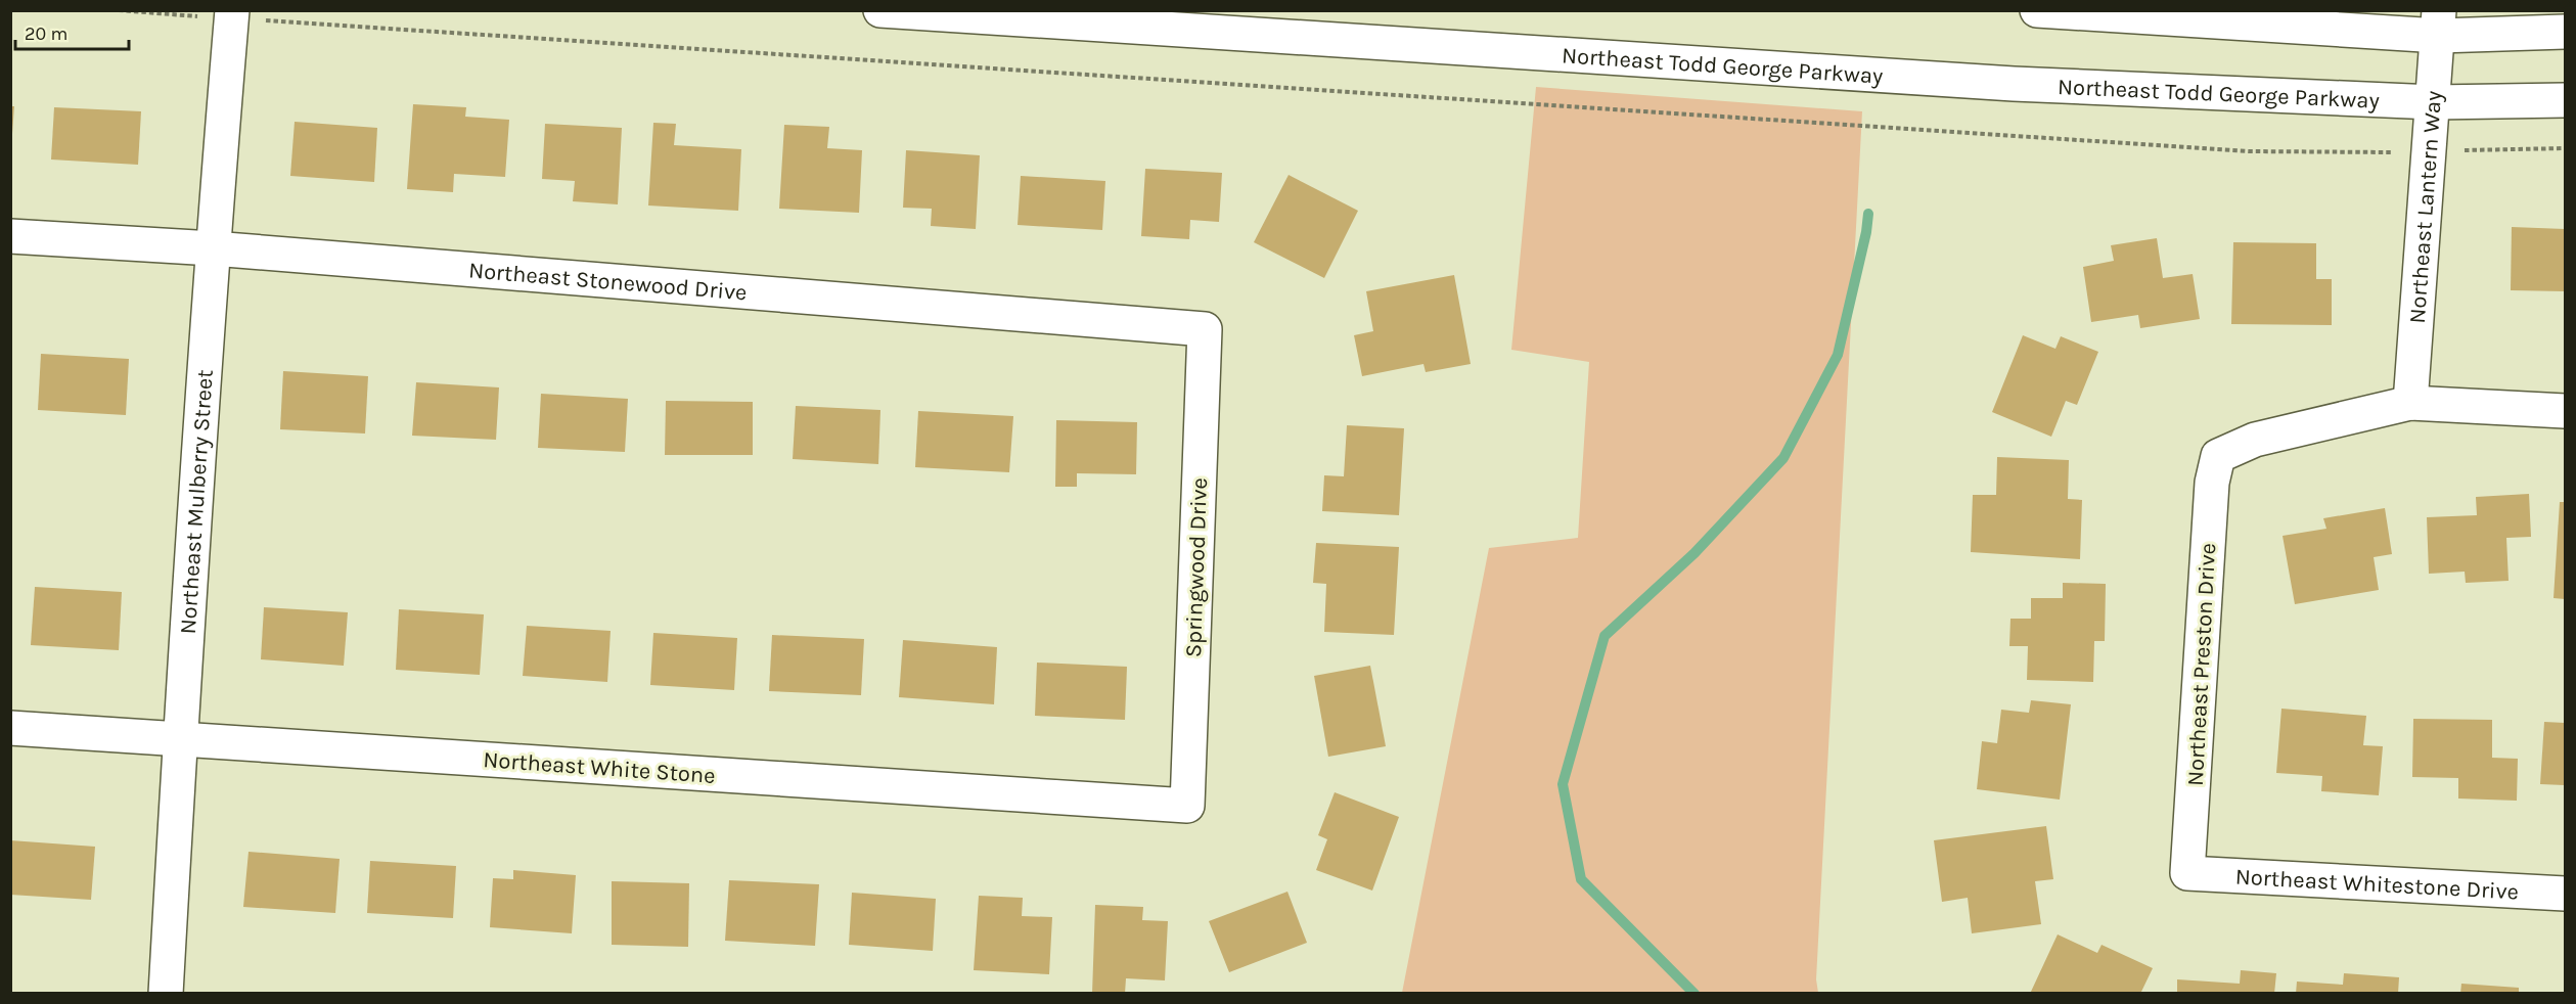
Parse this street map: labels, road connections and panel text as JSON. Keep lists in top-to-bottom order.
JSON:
{
  "streets": {
    "street": [
      "Northeast Todd George Parkway",
      "Northeast Lantern Way",
      "Northeast Stonewood Drive",
      "Northeast Mulberry Street",
      "Springwood Drive",
      "Northeast Preston Drive",
      "Northeast White Stone",
      "Northeast Whitestone Drive"
    ]
  },
  "crossings": [
    ["Northeast Todd George Parkway", "Northeast Lantern Way"],
    ["Northeast Lantern Way", "Northeast Preston Drive"],
    ["Northeast Stonewood Drive", "Northeast Mulberry Street"],
    ["Northeast Stonewood Drive", "Springwood Drive"],
    ["Northeast Mulberry Street", "Northeast White Stone"],
    ["Springwood Drive", "Northeast White Stone"],
    ["Northeast Preston Drive", "Northeast Whitestone Drive"]
  ],
  "scale_bar": "20 m"
}
